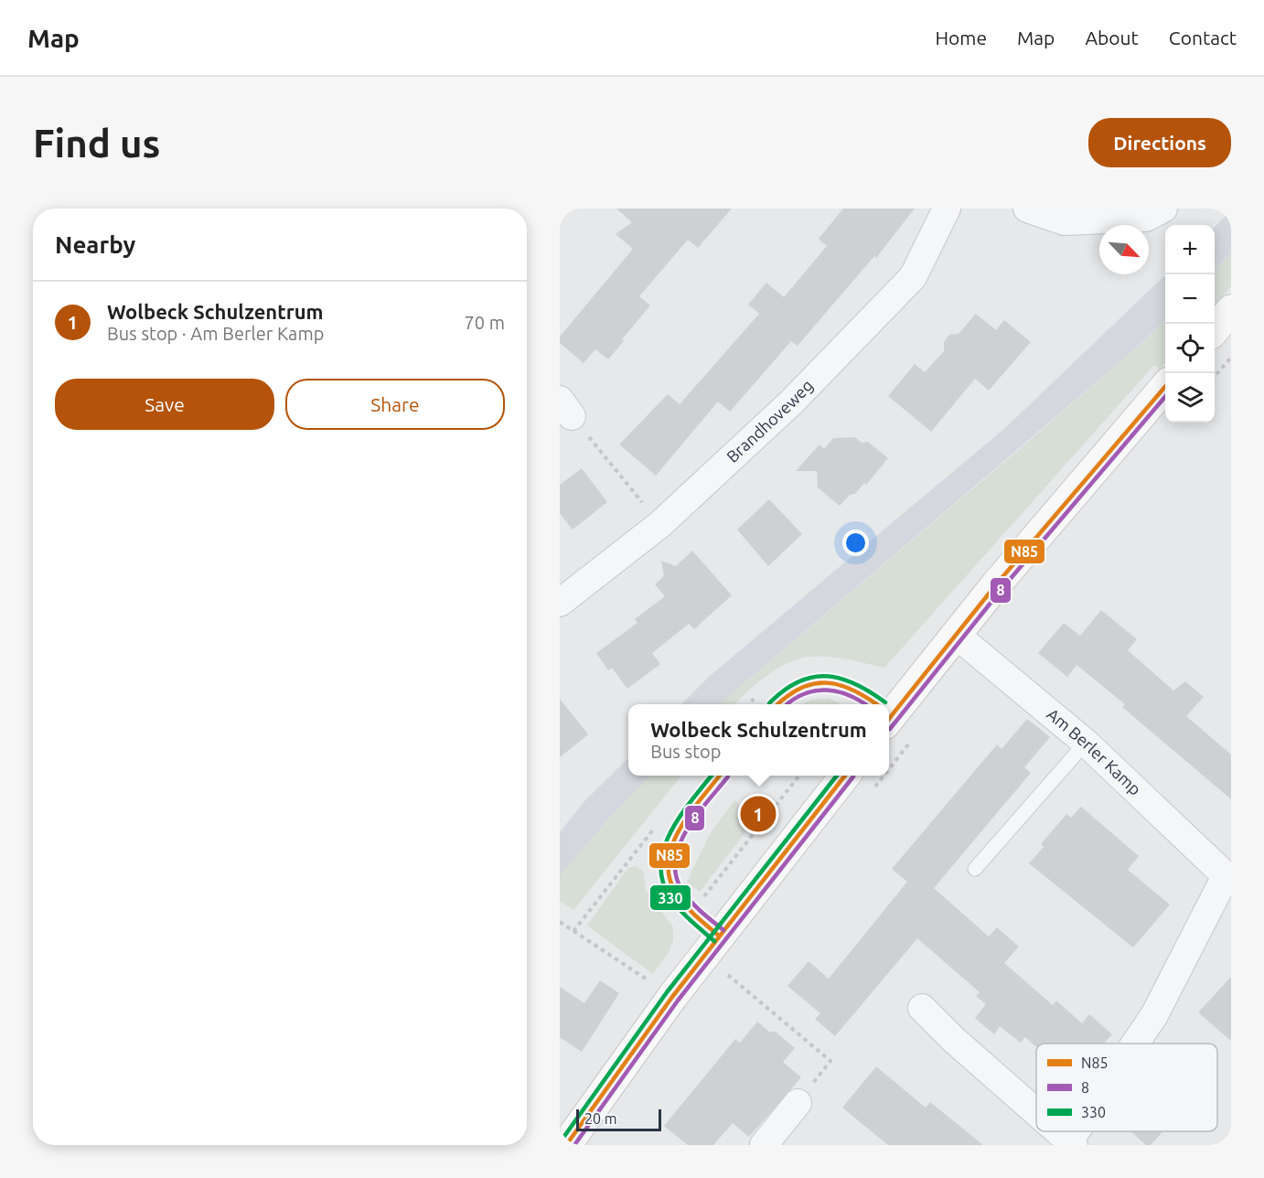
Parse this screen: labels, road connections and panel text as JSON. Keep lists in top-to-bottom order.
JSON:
{
  "streets": {
    "street": ["Brandhoveweg", "Am Berler Kamp"]
  },
  "lines": ["transit line N85", "transit line 8", "transit line 330"],
  "legend": ["N85", "8", "330"],
  "scale_bar": "20 m",
  "north": "bottom right",
  "page": {
    "header": "Map",
    "nav": [
      "Home",
      "Map",
      "About",
      "Contact"
    ],
    "buttons": [
      "Directions",
      ["Save", "Share"]
    ],
    "title": "Find us",
    "heading": "Nearby",
    "map_buttons": ["+", "−"],
    "list": [
      {
        "mark": "1",
        "name": "Wolbeck Schulzentrum",
        "note": "Bus stop · Am Berler Kamp",
        "value": "70 m"
      }
    ],
    "popup": ["Wolbeck Schulzentrum", "Bus stop"],
    "pins": "1",
    "scale": "20 m"
  }
}
